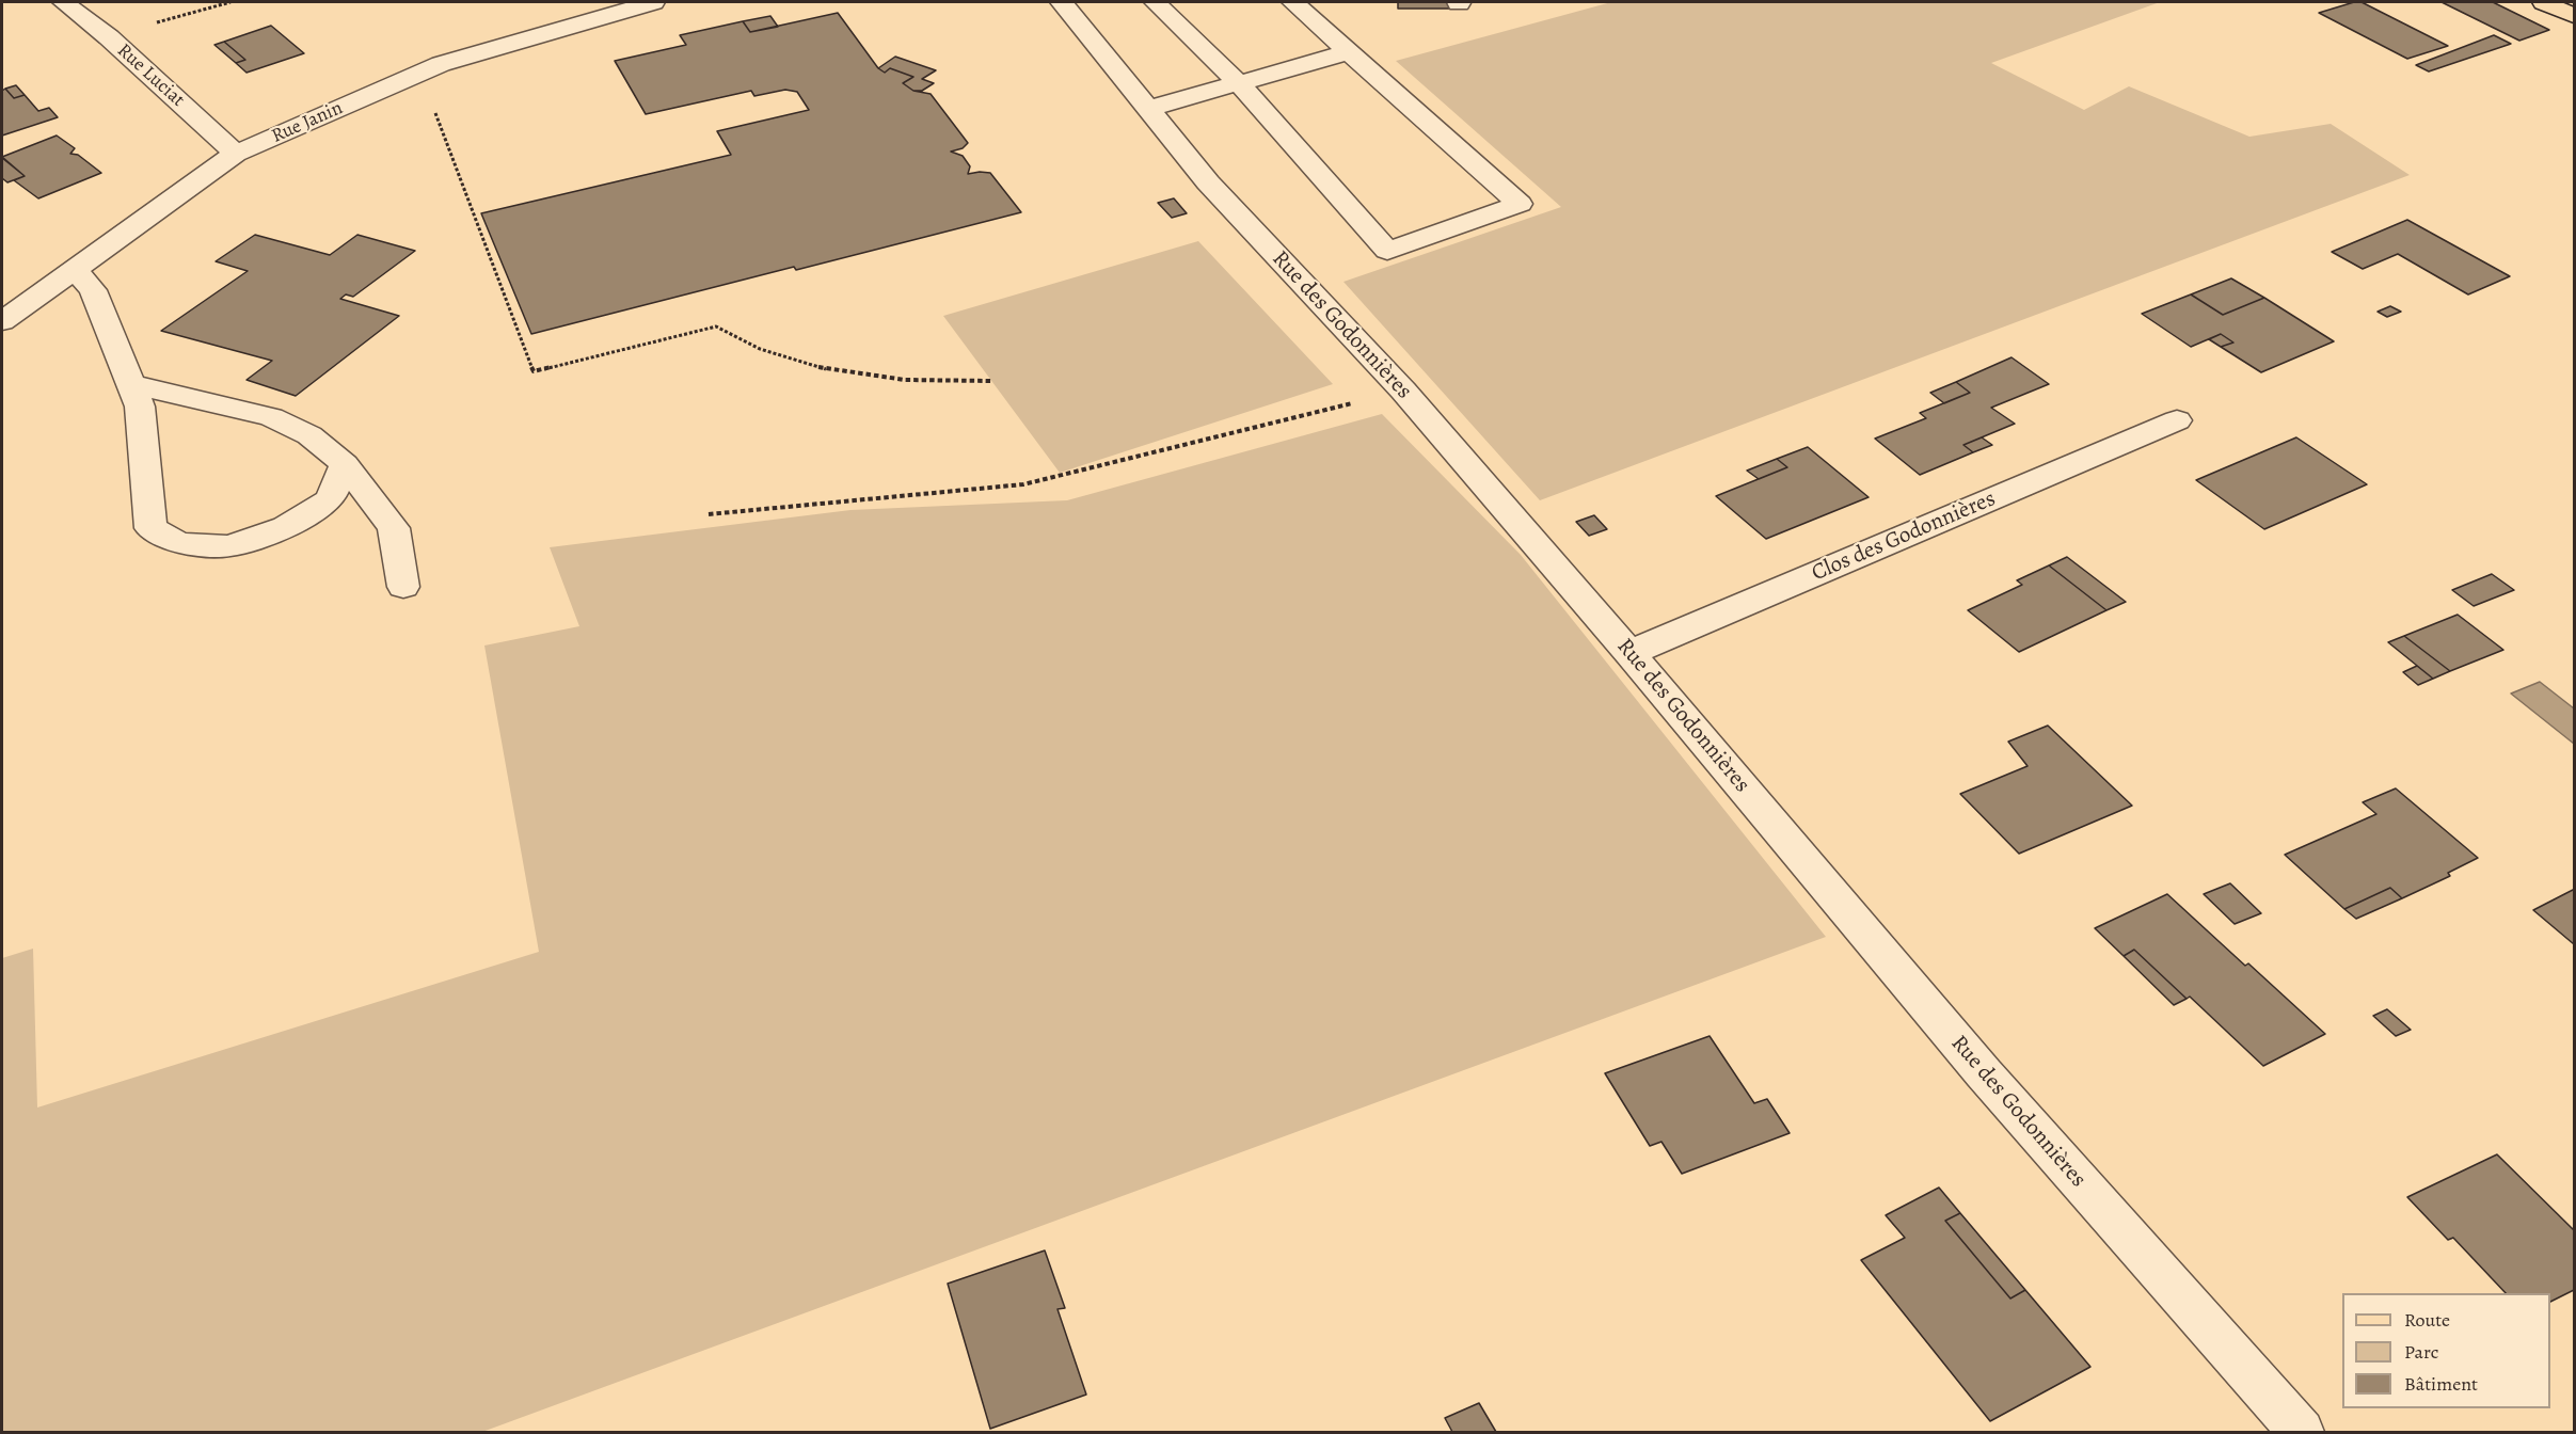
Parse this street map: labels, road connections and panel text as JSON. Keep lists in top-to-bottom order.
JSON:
{
  "streets": {
    "street": [
      "Rue Luciat",
      "Rue Janin",
      "Rue des Godonnières",
      "Clos des Godonnières"
    ]
  },
  "crossings": [
    ["Rue Luciat", "Rue Janin"],
    ["Rue des Godonnières", "Clos des Godonnières"]
  ],
  "legend": ["Route", "Parc", "Bâtiment"]
}
